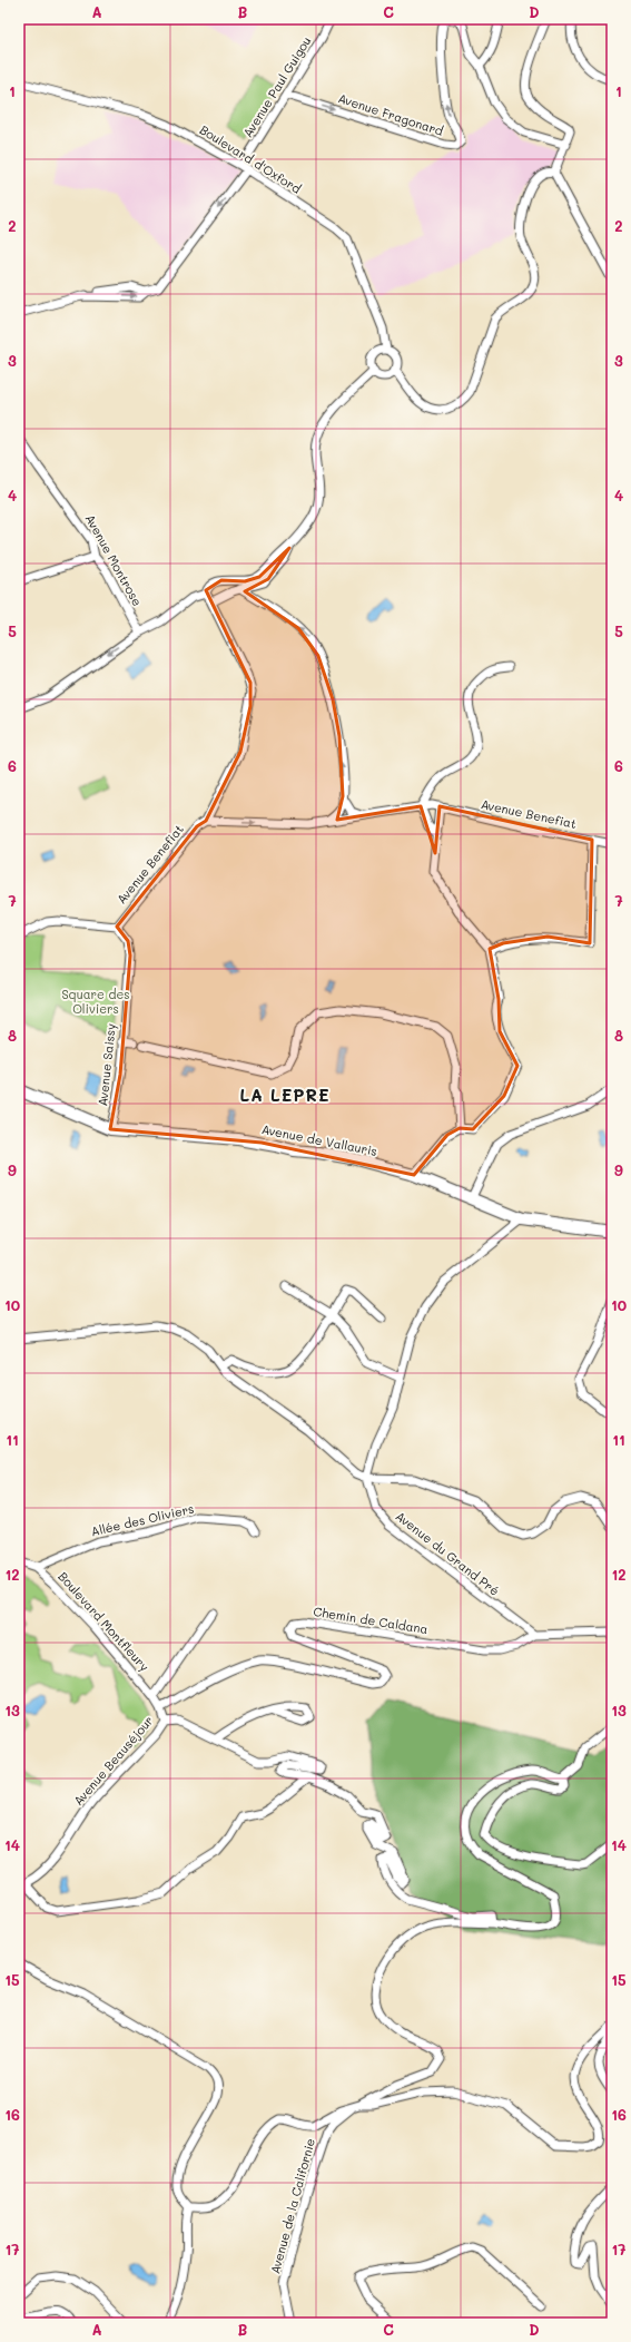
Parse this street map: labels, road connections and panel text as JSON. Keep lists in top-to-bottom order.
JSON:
{
  "streets": {
    "main road": ["Avenue de Vallauris"],
    "street": [
      "Avenue Paul Guigou",
      "Avenue Fragonard",
      "Boulevard d'Oxford",
      "Avenue Montrose",
      "Avenue Benefiat",
      "Avenue Saissy",
      "Allée des Oliviers",
      "Avenue du Grand Pré",
      "Chemin de Caldana",
      "Boulevard Montfleury",
      "Avenue Beauséjour",
      "Avenue de la Californie"
    ]
  },
  "crossings": [
    ["Avenue Paul Guigou", "Avenue Fragonard"],
    ["Avenue Paul Guigou", "Boulevard d'Oxford"],
    ["Avenue Benefiat", "Avenue Saissy"],
    ["Avenue Saissy", "Avenue de Vallauris"],
    ["Allée des Oliviers", "Boulevard Montfleury"],
    ["Avenue du Grand Pré", "Chemin de Caldana"],
    ["Chemin de Caldana", "Boulevard Montfleury"],
    ["Chemin de Caldana", "Avenue Beauséjour"],
    ["Boulevard Montfleury", "Avenue Beauséjour"]
  ],
  "one_way": ["Avenue Paul Guigou", "Avenue Benefiat"],
  "districts": ["LA LEPRE"],
  "parks": ["Square des Oliviers"],
  "grid": {
    "columns": [
      "A",
      "B",
      "C",
      "D"
    ],
    "rows": [
      "1",
      "2",
      "3",
      "4",
      "5",
      "6",
      "7",
      "8",
      "9",
      "10",
      "11",
      "12",
      "13",
      "14",
      "15",
      "16",
      "17"
    ]
  }
}
